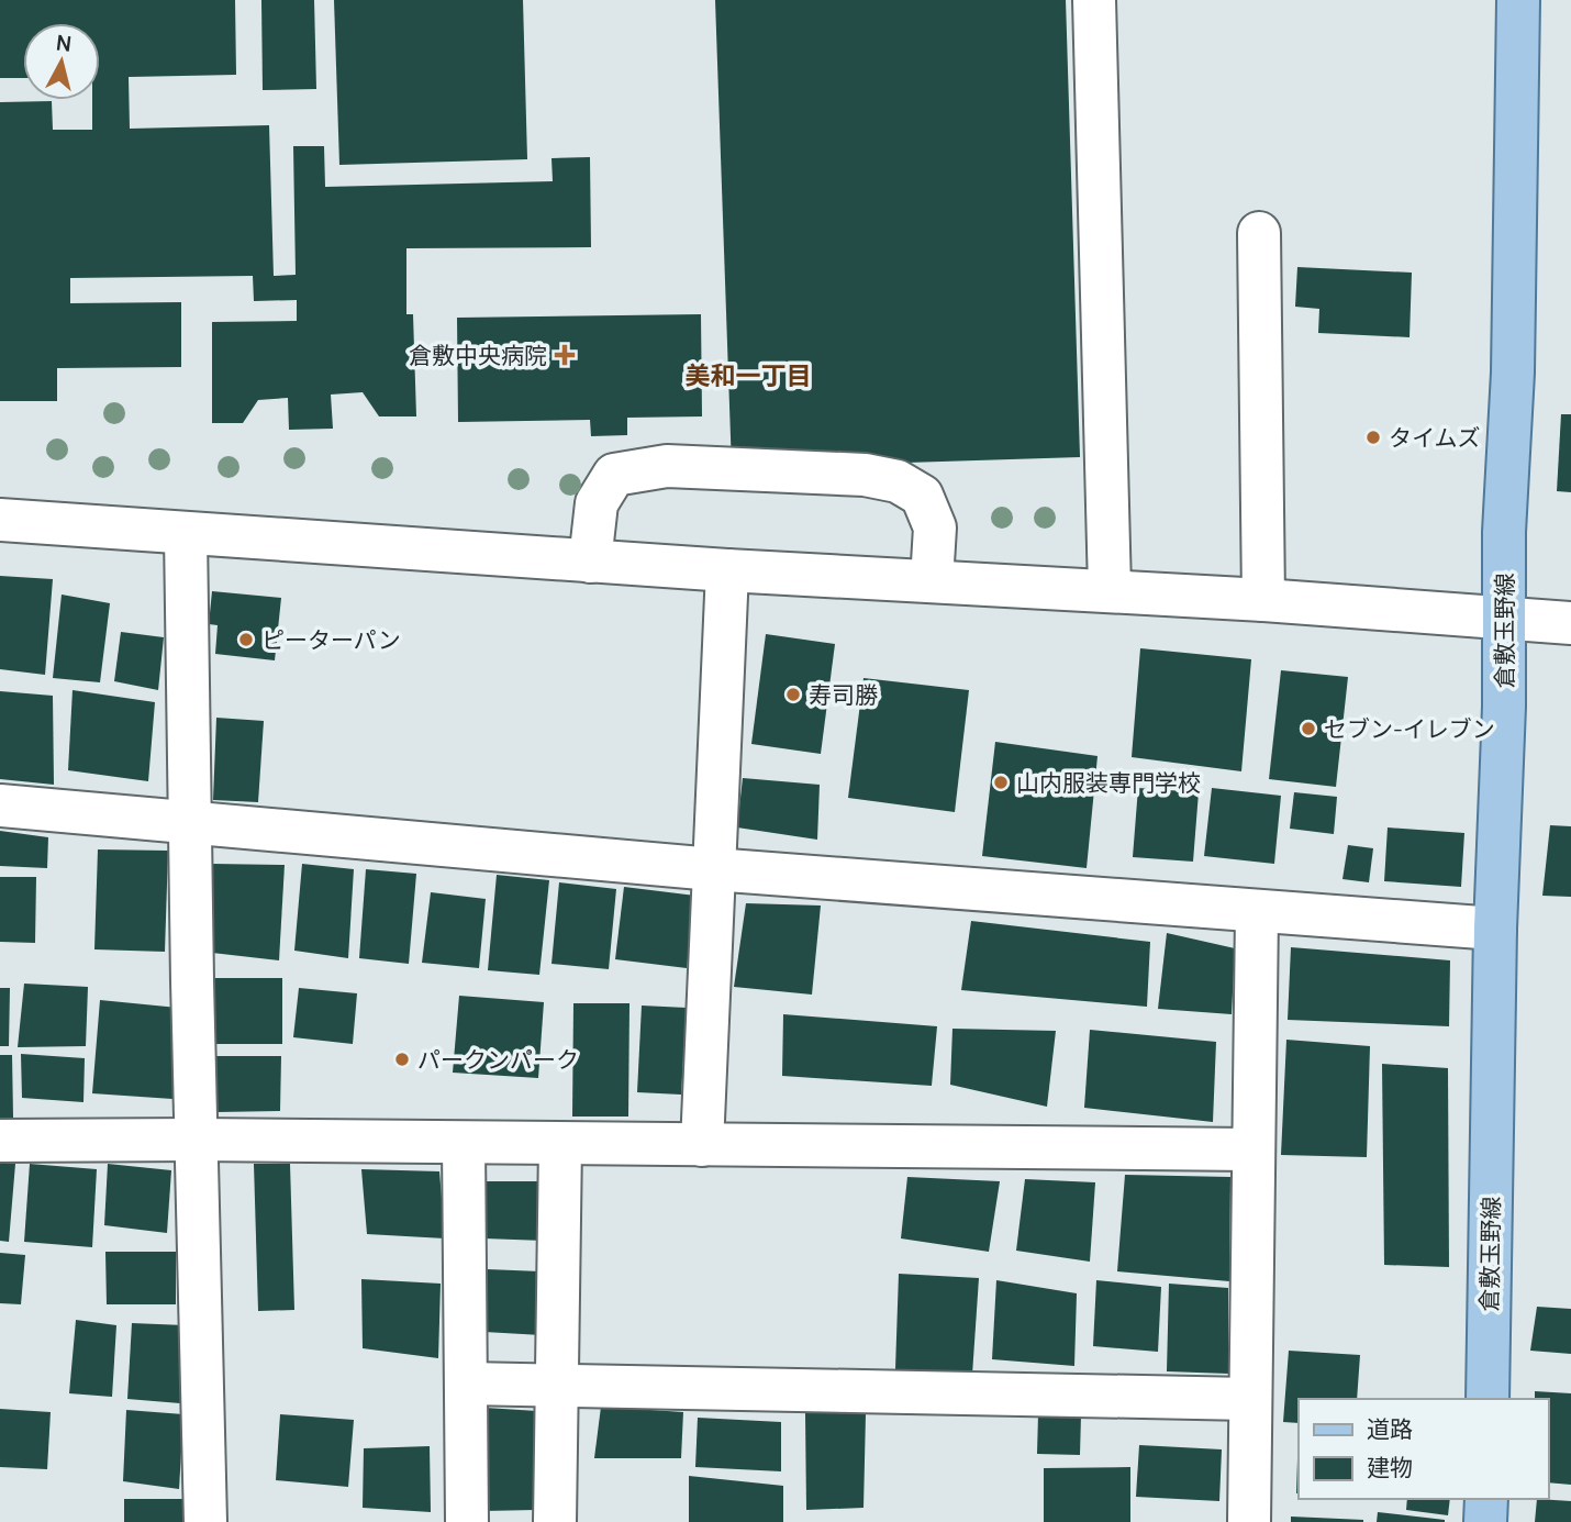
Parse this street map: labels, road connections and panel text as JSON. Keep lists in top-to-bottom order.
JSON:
{
  "streets": {
    "main road": ["倉敷玉野線"]
  },
  "districts": ["美和一丁目"],
  "places": {
    "health": ["倉敷中央病院"],
    "other": [
      "タイムズ",
      "ピーターパン",
      "寿司勝",
      "セブン-イレブン",
      "山内服装専門学校",
      "パークンパーク"
    ]
  },
  "legend": ["道路", "建物"],
  "north": "top"
}
